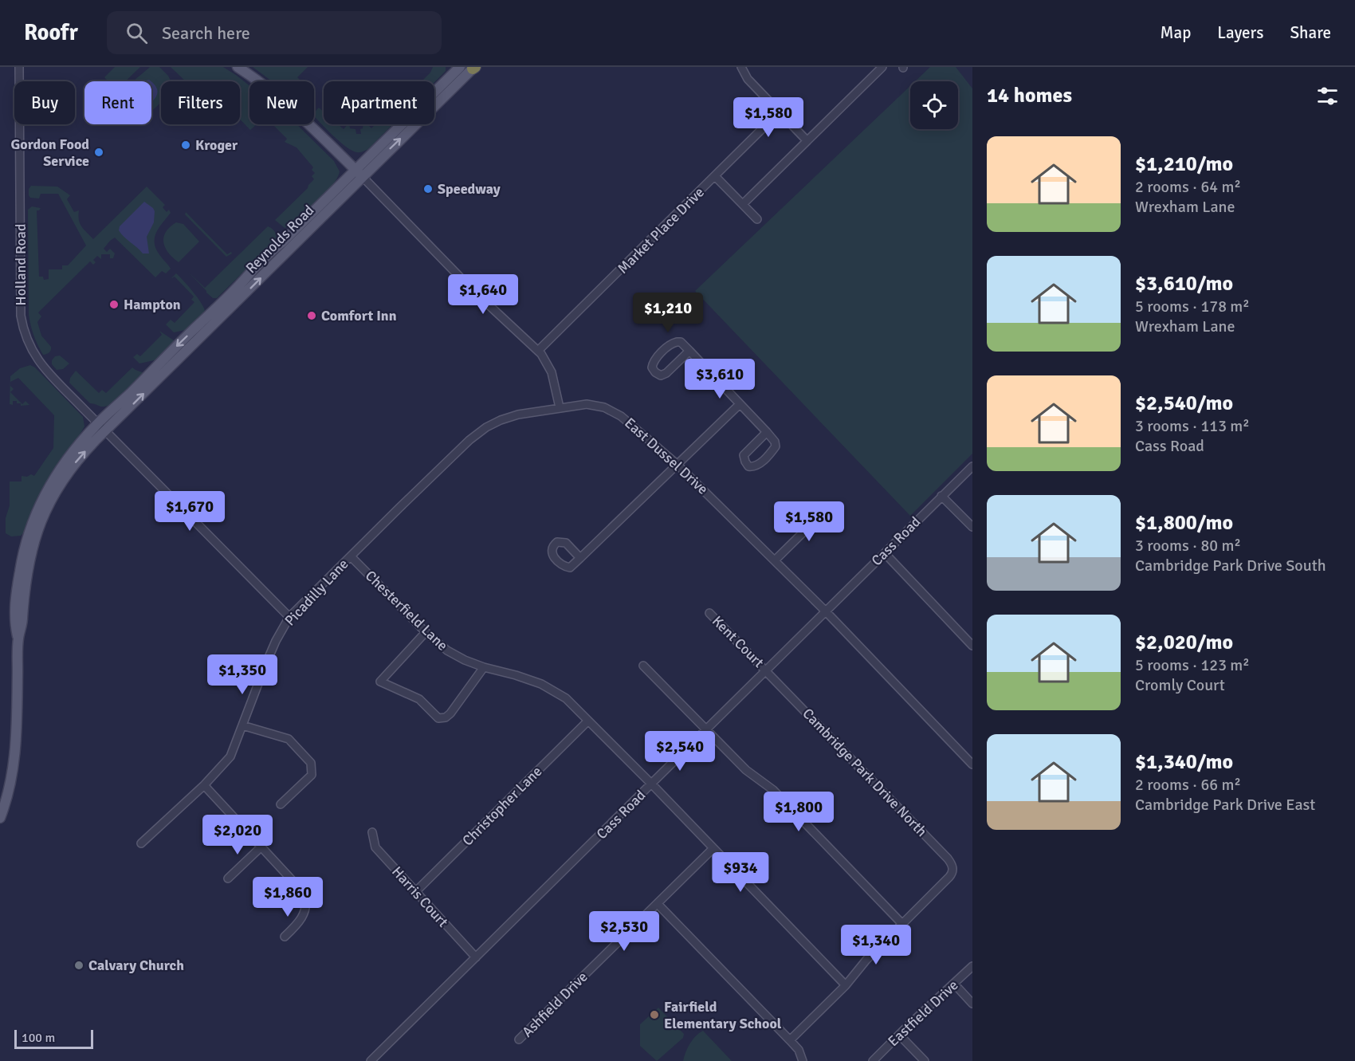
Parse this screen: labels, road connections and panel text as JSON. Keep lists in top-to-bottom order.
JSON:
{
  "streets": {
    "main road": ["Reynolds Road"],
    "street": [
      "Market Place Drive",
      "Holland Road",
      "East Dussel Drive",
      "Cass Road",
      "Picadilly Lane",
      "Chesterfield Lane",
      "Kent Court",
      "Cambridge Park Drive North",
      "Christopher Lane",
      "Harris Court",
      "Ashfield Drive",
      "Eastfield Drive"
    ]
  },
  "crossings": [
    ["Reynolds Road", "Holland Road"],
    ["East Dussel Drive", "Cass Road"],
    ["East Dussel Drive", "Picadilly Lane"],
    ["Cass Road", "Chesterfield Lane"],
    ["Cass Road", "Kent Court"],
    ["Cass Road", "Cambridge Park Drive North"],
    ["Cass Road", "Harris Court"],
    ["Picadilly Lane", "Chesterfield Lane"],
    ["Chesterfield Lane", "Christopher Lane"],
    ["Chesterfield Lane", "Ashfield Drive"],
    ["Kent Court", "Cambridge Park Drive North"],
    ["Christopher Lane", "Harris Court"]
  ],
  "places": [
    "Kroger",
    "Gordon Food Service",
    "Speedway",
    "Hampton",
    "Comfort Inn",
    "Calvary Church",
    "Fairfield Elementary School"
  ],
  "scale_bar": "100 m",
  "page": {
    "header": "Roofr",
    "search": "Search here",
    "nav": ["Map", "Layers", "Share"],
    "heading": "14 homes",
    "chip": [
      "Buy",
      "Rent",
      "Filters",
      "New",
      "Apartment"
    ],
    "price": [
      "$1,580",
      "$1,640",
      "$1,210",
      "$3,610",
      "$1,670",
      "$1,580",
      "$1,350",
      "$2,540",
      "$1,800",
      "$2,020",
      "$934",
      "$1,860",
      "$2,530",
      "$1,340"
    ],
    "list": [
      {
        "name": "$1,210/mo",
        "note": "2 rooms · 64 m² · Wrexham Lane"
      },
      {
        "name": "$3,610/mo",
        "note": "5 rooms · 178 m² · Wrexham Lane"
      },
      {
        "name": "$2,540/mo",
        "note": "3 rooms · 113 m² · Cass Road"
      },
      {
        "name": "$1,800/mo",
        "note": "3 rooms · 80 m² · Cambridge Park Drive South"
      },
      {
        "name": "$2,020/mo",
        "note": "5 rooms · 123 m² · Cromly Court"
      },
      {
        "name": "$1,340/mo",
        "note": "2 rooms · 66 m² · Cambridge Park Drive East"
      }
    ],
    "scale": "100 m"
  }
}
